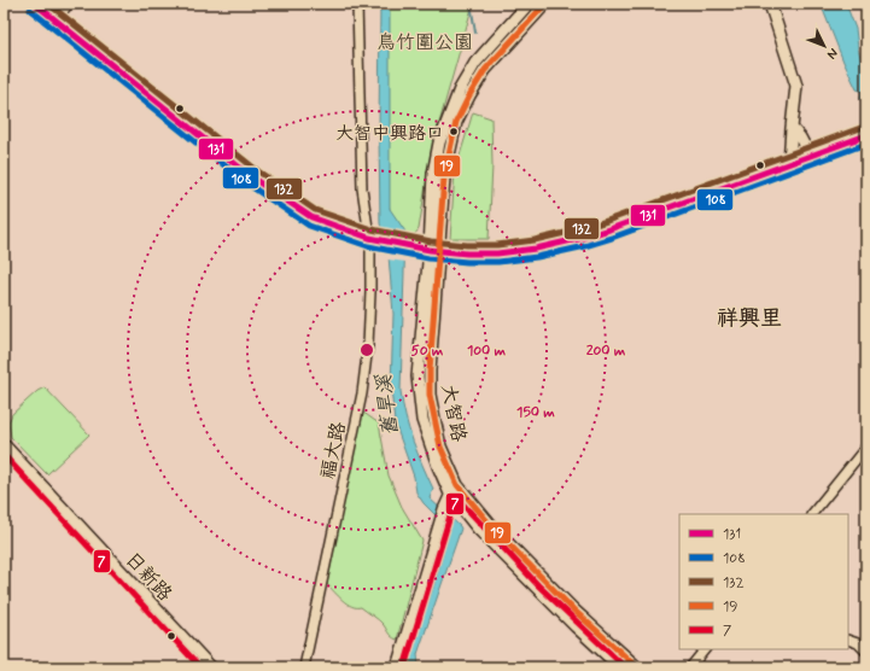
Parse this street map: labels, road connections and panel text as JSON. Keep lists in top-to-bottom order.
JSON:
{
  "streets": {
    "street": ["大智路", "福大路", "日新路"]
  },
  "districts": ["祥興里"],
  "water": ["舊旱溪"],
  "parks": ["鳥竹圍公園"],
  "places": ["大智中興路口"],
  "lines": [
    "transit line 131",
    "transit line 132",
    "transit line 19",
    "transit line 108",
    "transit line 7"
  ],
  "legend": [
    "131",
    "108",
    "132",
    "19",
    "7"
  ],
  "north": "bottom right",
  "rings": [
    "50 m",
    "100 m",
    "200 m",
    "150 m"
  ]
}
